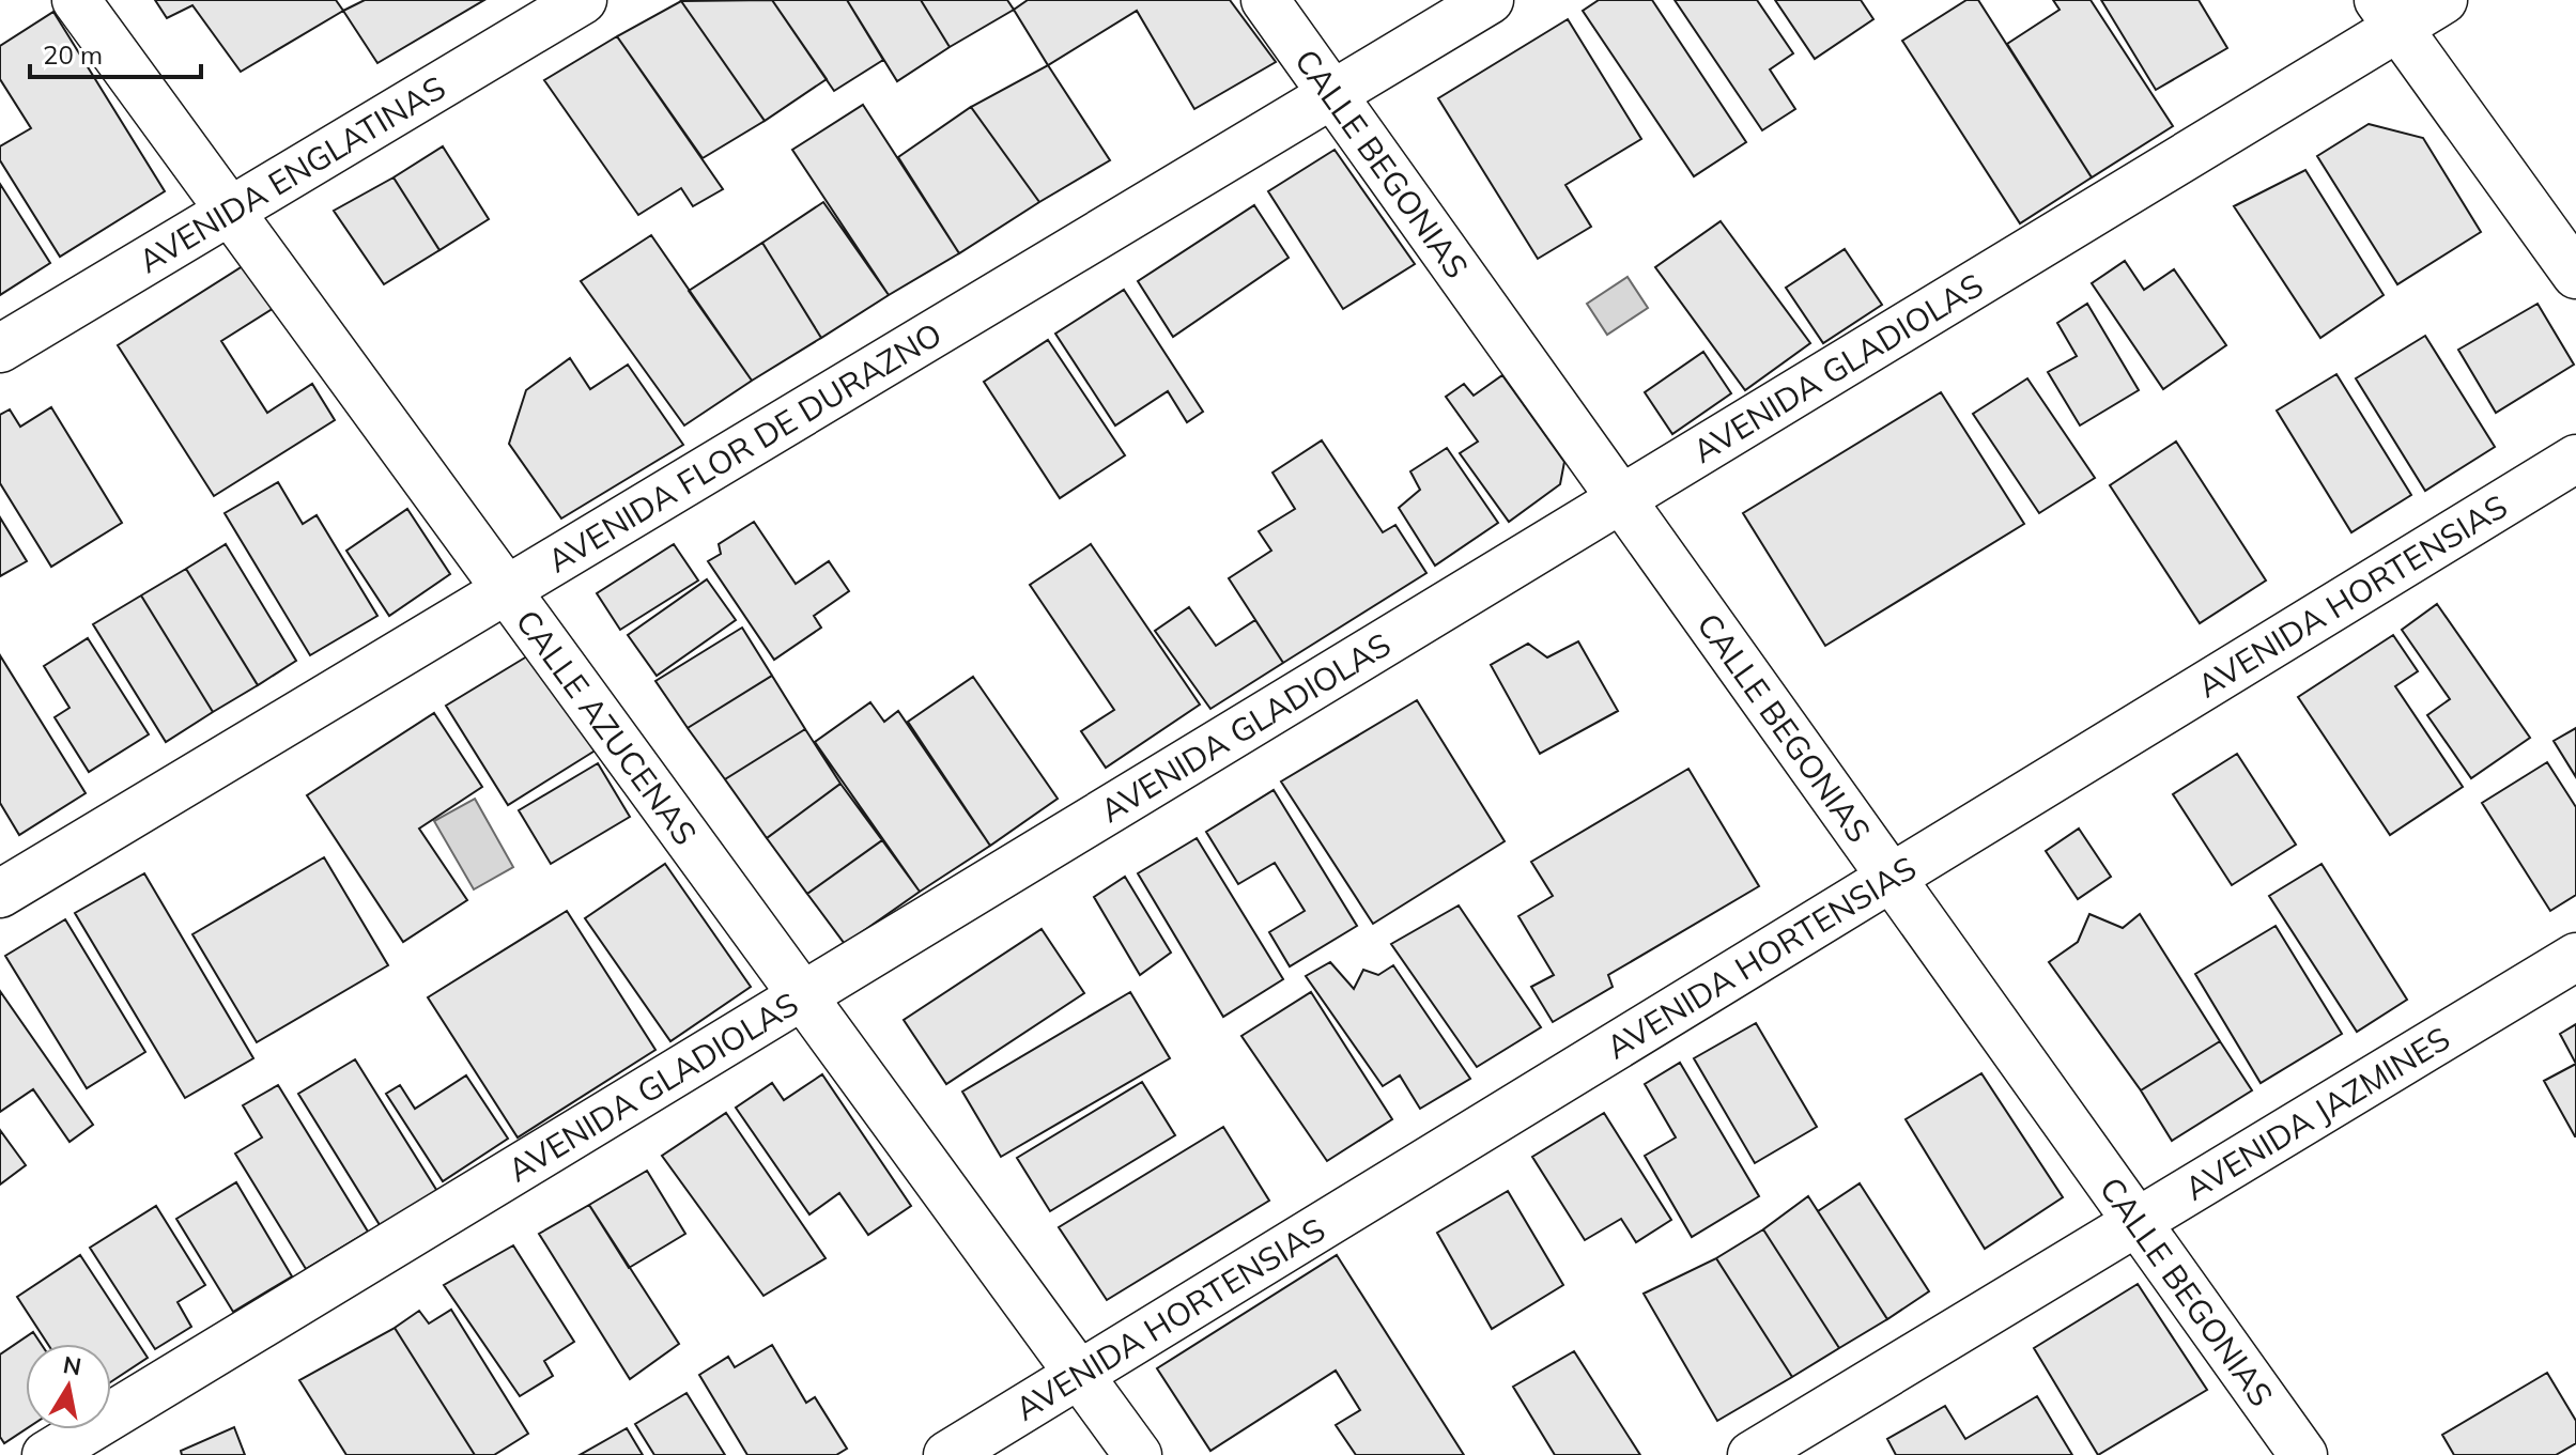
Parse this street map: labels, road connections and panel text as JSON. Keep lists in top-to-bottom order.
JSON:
{
  "streets": {
    "street": [
      "CALLE BEGONIAS",
      "AVENIDA ENGLATINAS",
      "AVENIDA GLADIOLAS",
      "AVENIDA FLOR DE DURAZNO",
      "AVENIDA HORTENSIAS",
      "CALLE AZUCENAS",
      "AVENIDA JAZMINES"
    ]
  },
  "crossings": [
    ["CALLE BEGONIAS", "AVENIDA GLADIOLAS"],
    ["CALLE BEGONIAS", "AVENIDA FLOR DE DURAZNO"],
    ["CALLE BEGONIAS", "AVENIDA HORTENSIAS"],
    ["CALLE BEGONIAS", "AVENIDA JAZMINES"],
    ["AVENIDA ENGLATINAS", "CALLE AZUCENAS"],
    ["AVENIDA GLADIOLAS", "CALLE AZUCENAS"],
    ["AVENIDA FLOR DE DURAZNO", "CALLE AZUCENAS"],
    ["AVENIDA HORTENSIAS", "CALLE AZUCENAS"]
  ],
  "scale_bar": "20 m",
  "north": "top"
}
